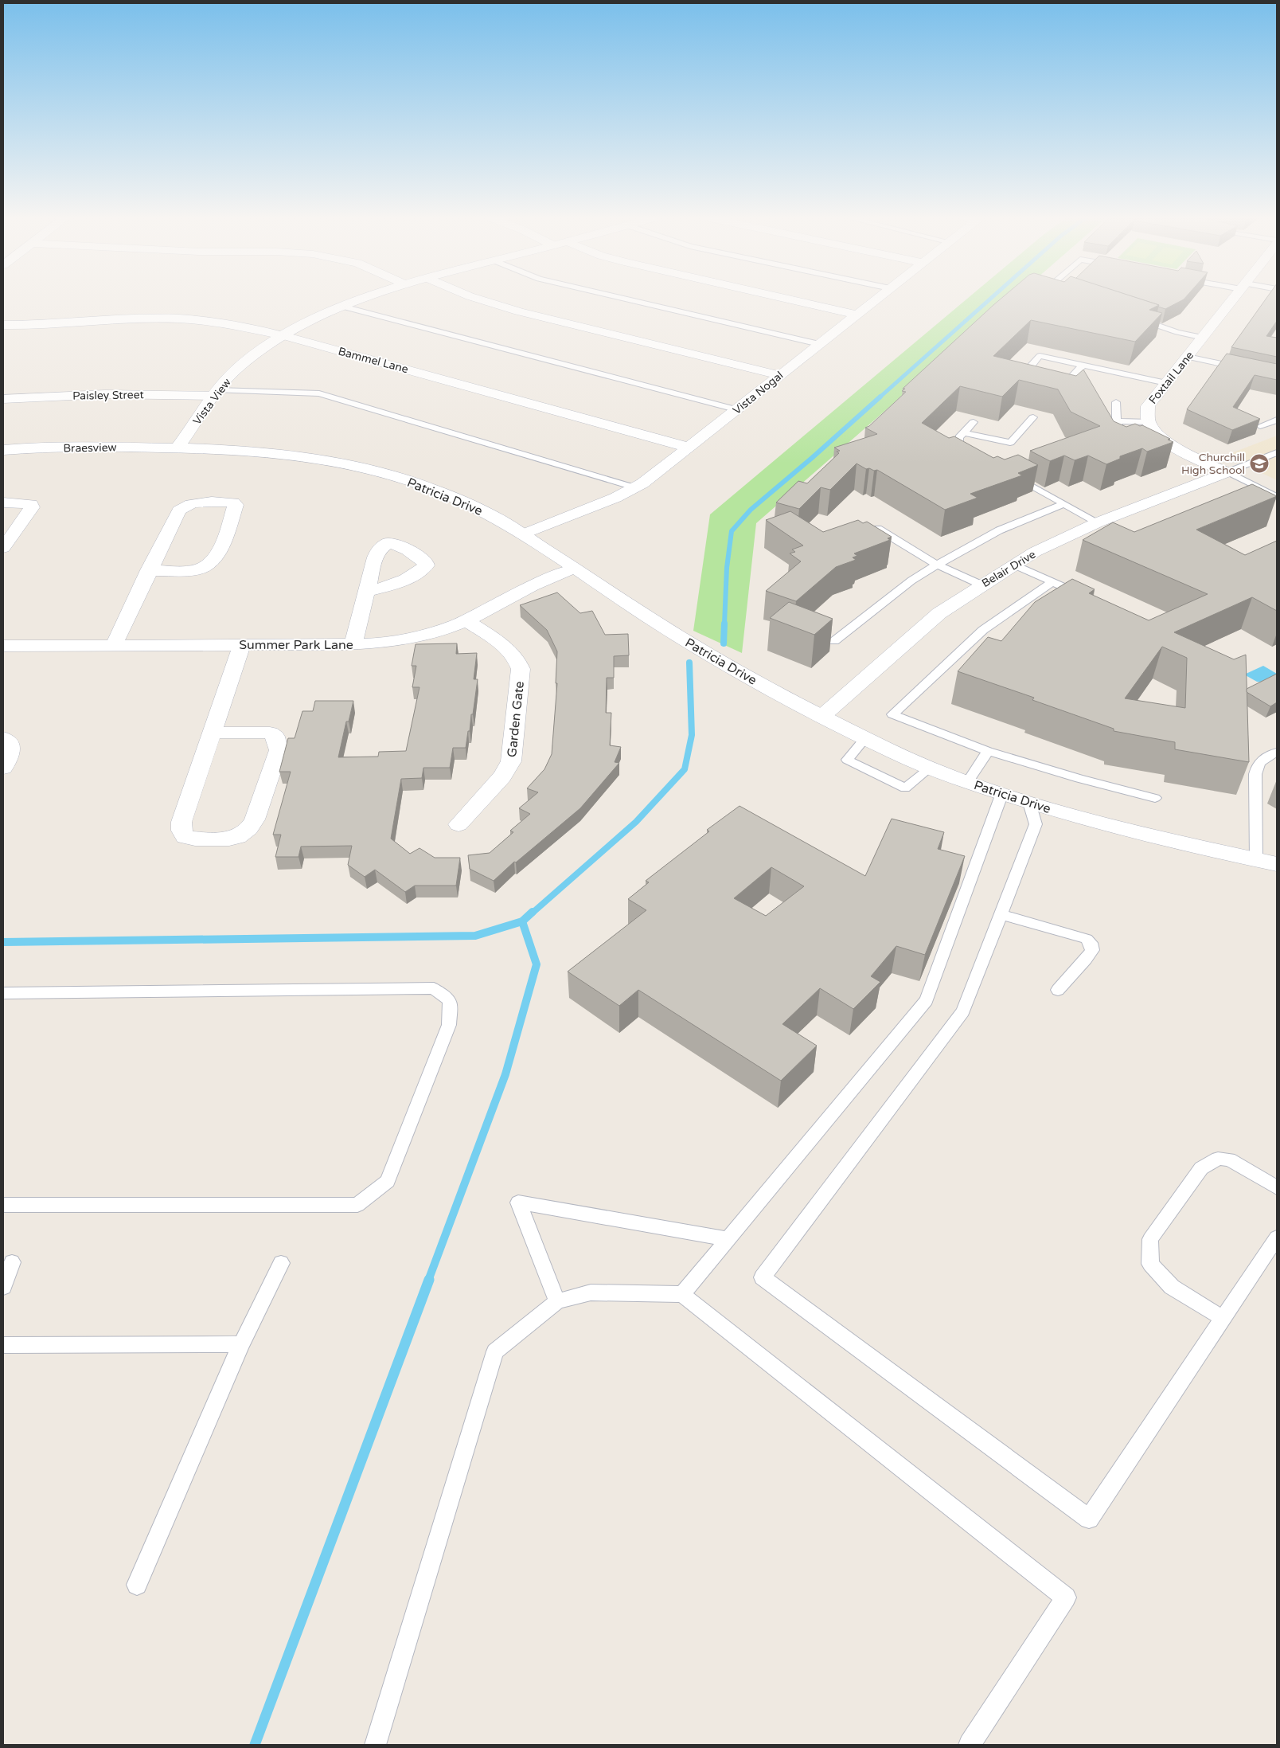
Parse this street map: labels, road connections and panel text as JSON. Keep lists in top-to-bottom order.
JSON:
{
  "streets": {
    "street": [
      "Bammel Lane",
      "Foxtail Lane",
      "Vista Nogal",
      "Paisley Street",
      "Vista View",
      "Braesview",
      "Patricia Drive",
      "Belair Drive",
      "Summer Park Lane",
      "Garden Gate"
    ]
  },
  "crossings": [
    ["Bammel Lane", "Vista Nogal"],
    ["Bammel Lane", "Vista View"],
    ["Foxtail Lane", "Belair Drive"],
    ["Vista Nogal", "Patricia Drive"],
    ["Paisley Street", "Vista View"],
    ["Vista View", "Braesview"],
    ["Vista View", "Patricia Drive"],
    ["Braesview", "Patricia Drive"],
    ["Patricia Drive", "Belair Drive"],
    ["Patricia Drive", "Summer Park Lane"],
    ["Summer Park Lane", "Garden Gate"]
  ],
  "places": {
    "school or university": ["Churchill High School"]
  }
}
